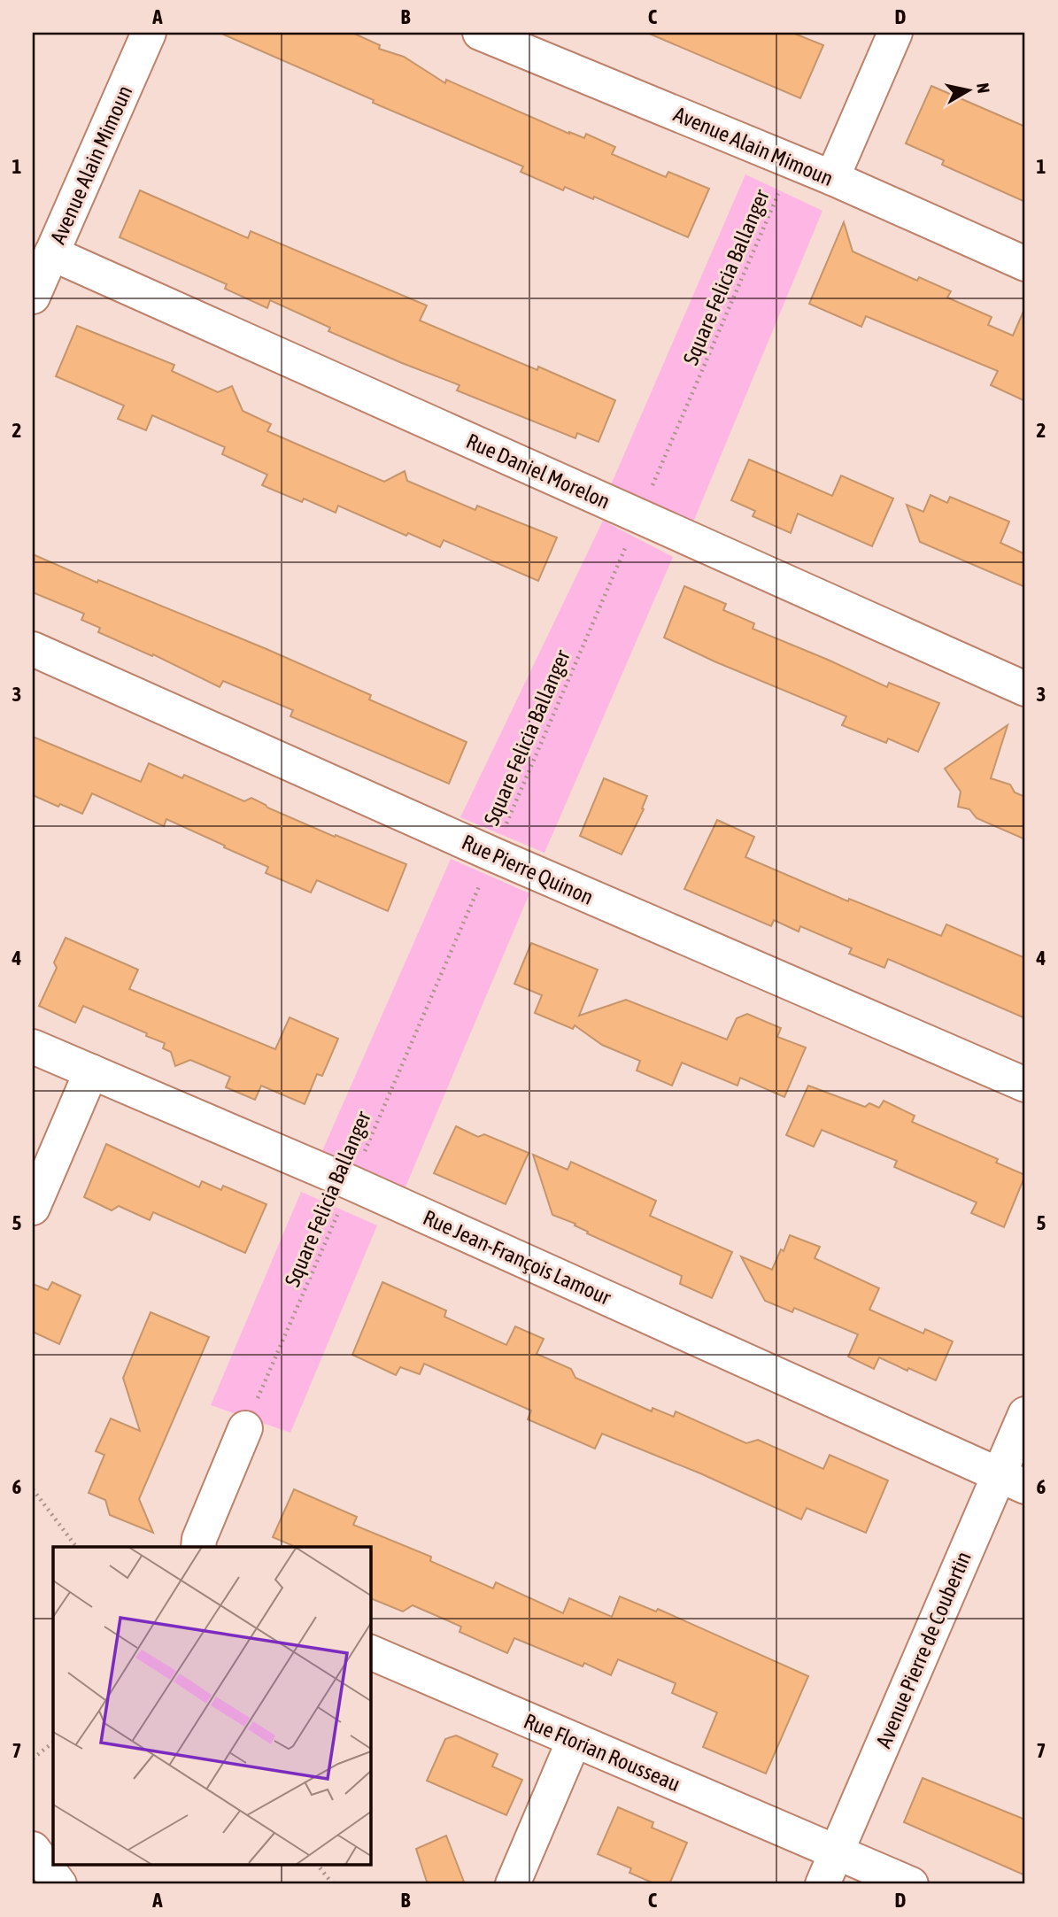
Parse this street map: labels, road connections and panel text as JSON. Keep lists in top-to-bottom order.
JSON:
{
  "streets": {
    "street": [
      "Avenue Alain Mimoun",
      "Rue Daniel Morelon",
      "Rue Pierre Quinon",
      "Rue Jean-François Lamour",
      "Avenue Pierre de Coubertin",
      "Rue Florian Rousseau"
    ],
    "path": ["Square Felicia Ballanger"]
  },
  "crossings": [
    ["Avenue Alain Mimoun", "Square Felicia Ballanger"],
    ["Avenue Alain Mimoun", "Rue Daniel Morelon"],
    ["Square Felicia Ballanger", "Rue Daniel Morelon"],
    ["Square Felicia Ballanger", "Rue Pierre Quinon"],
    ["Square Felicia Ballanger", "Rue Jean-François Lamour"],
    ["Rue Jean-François Lamour", "Avenue Pierre de Coubertin"],
    ["Avenue Pierre de Coubertin", "Rue Florian Rousseau"]
  ],
  "north": "right",
  "grid": {
    "columns": [
      "A",
      "B",
      "C",
      "D"
    ],
    "rows": [
      "1",
      "2",
      "3",
      "4",
      "5",
      "6",
      "7"
    ]
  }
}
